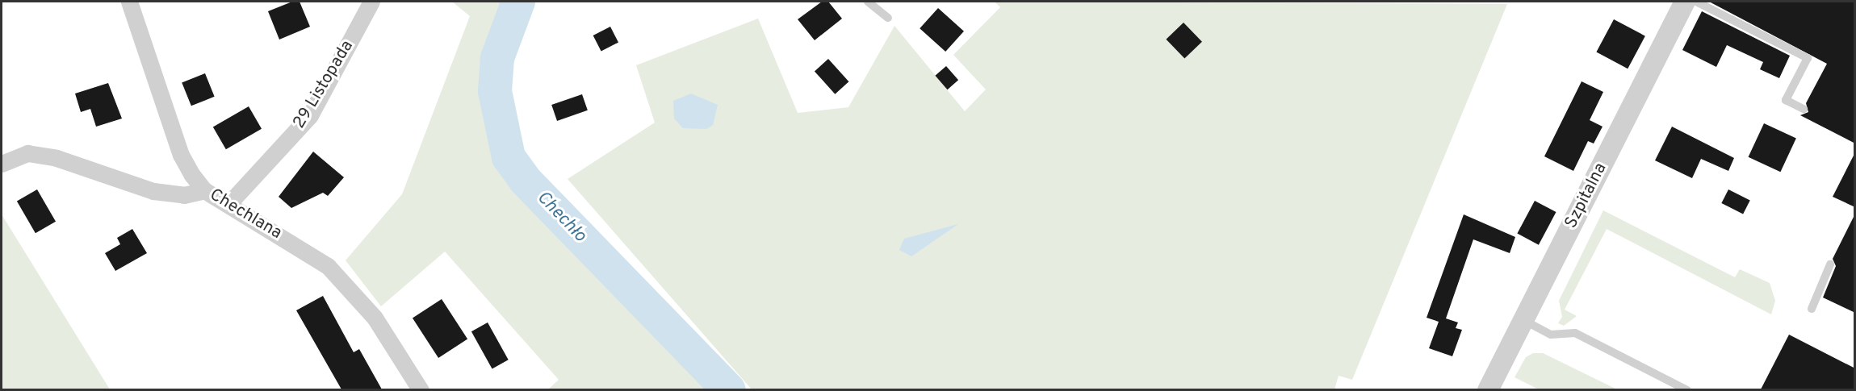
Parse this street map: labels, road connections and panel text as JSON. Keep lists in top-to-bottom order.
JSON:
{
  "streets": {
    "street": ["29 Listopada", "Szpitalna", "Chechlana"]
  },
  "crossings": [
    ["29 Listopada", "Chechlana"]
  ],
  "water": ["Chechło"]
}
